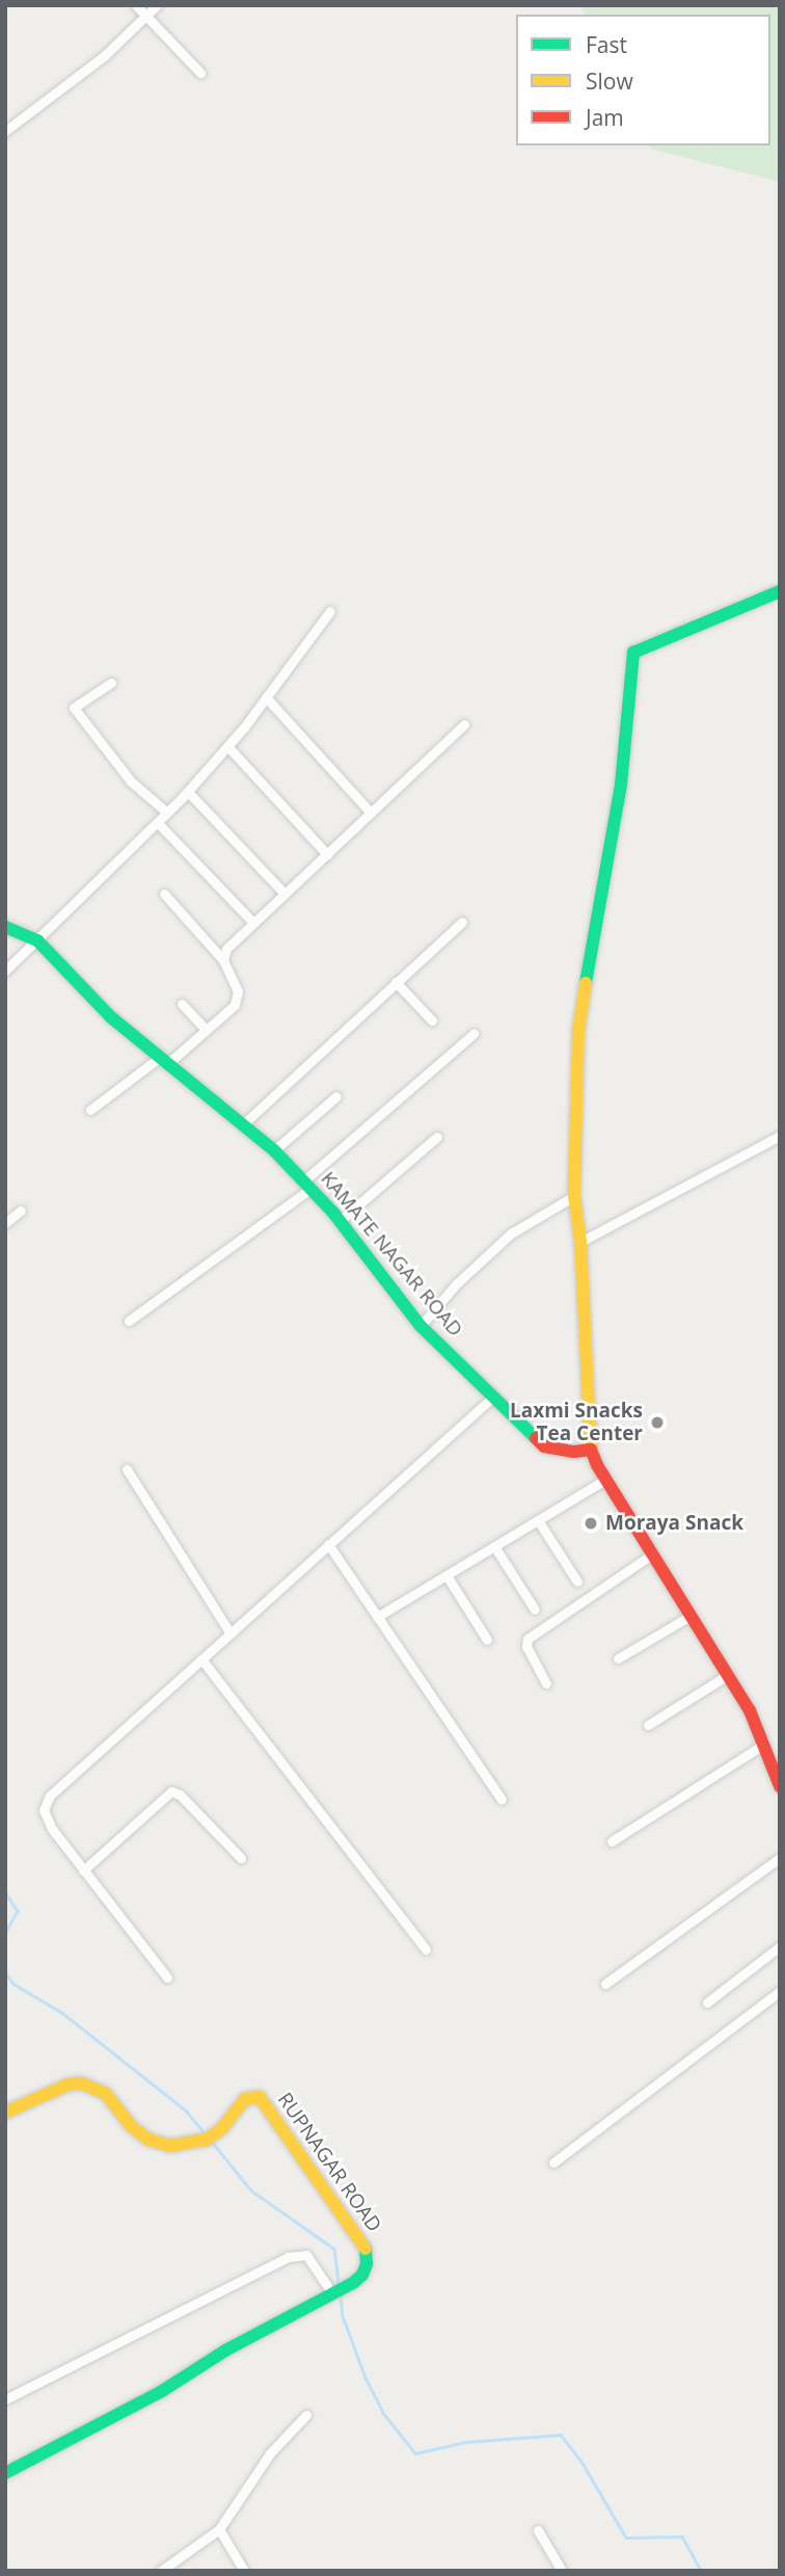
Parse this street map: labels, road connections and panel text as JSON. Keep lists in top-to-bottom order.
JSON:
{
  "streets": {
    "street": ["KAMATE NAGAR ROAD", "RUPNAGAR ROAD"]
  },
  "places": ["Laxmi Snacks Tea Center", "Moraya Snack"],
  "legend": ["Fast", "Slow", "Jam"]
}
